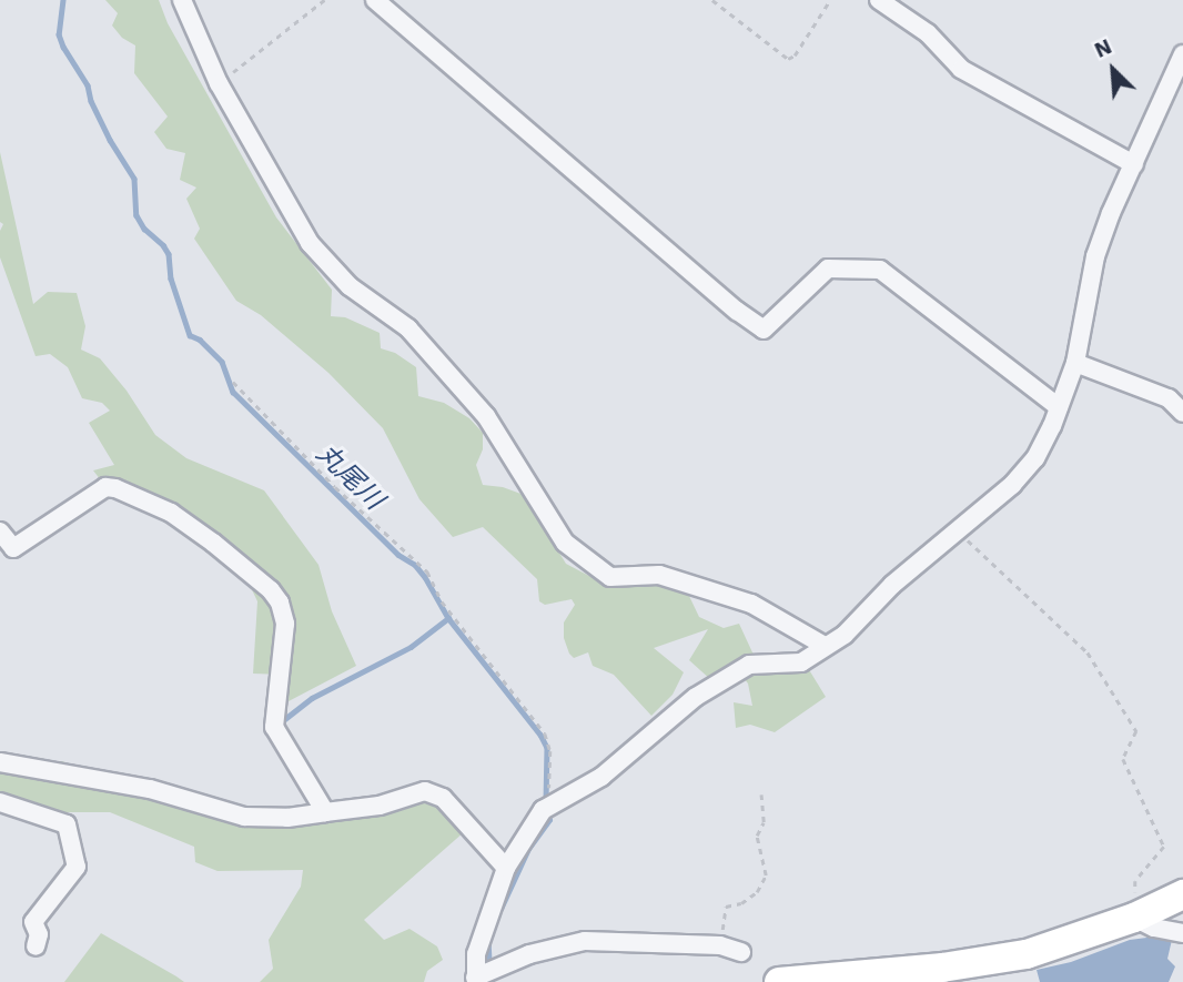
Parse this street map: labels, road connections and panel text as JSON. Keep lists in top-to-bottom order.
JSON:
{
  "water": ["丸尾川"],
  "north": "top left"
}
